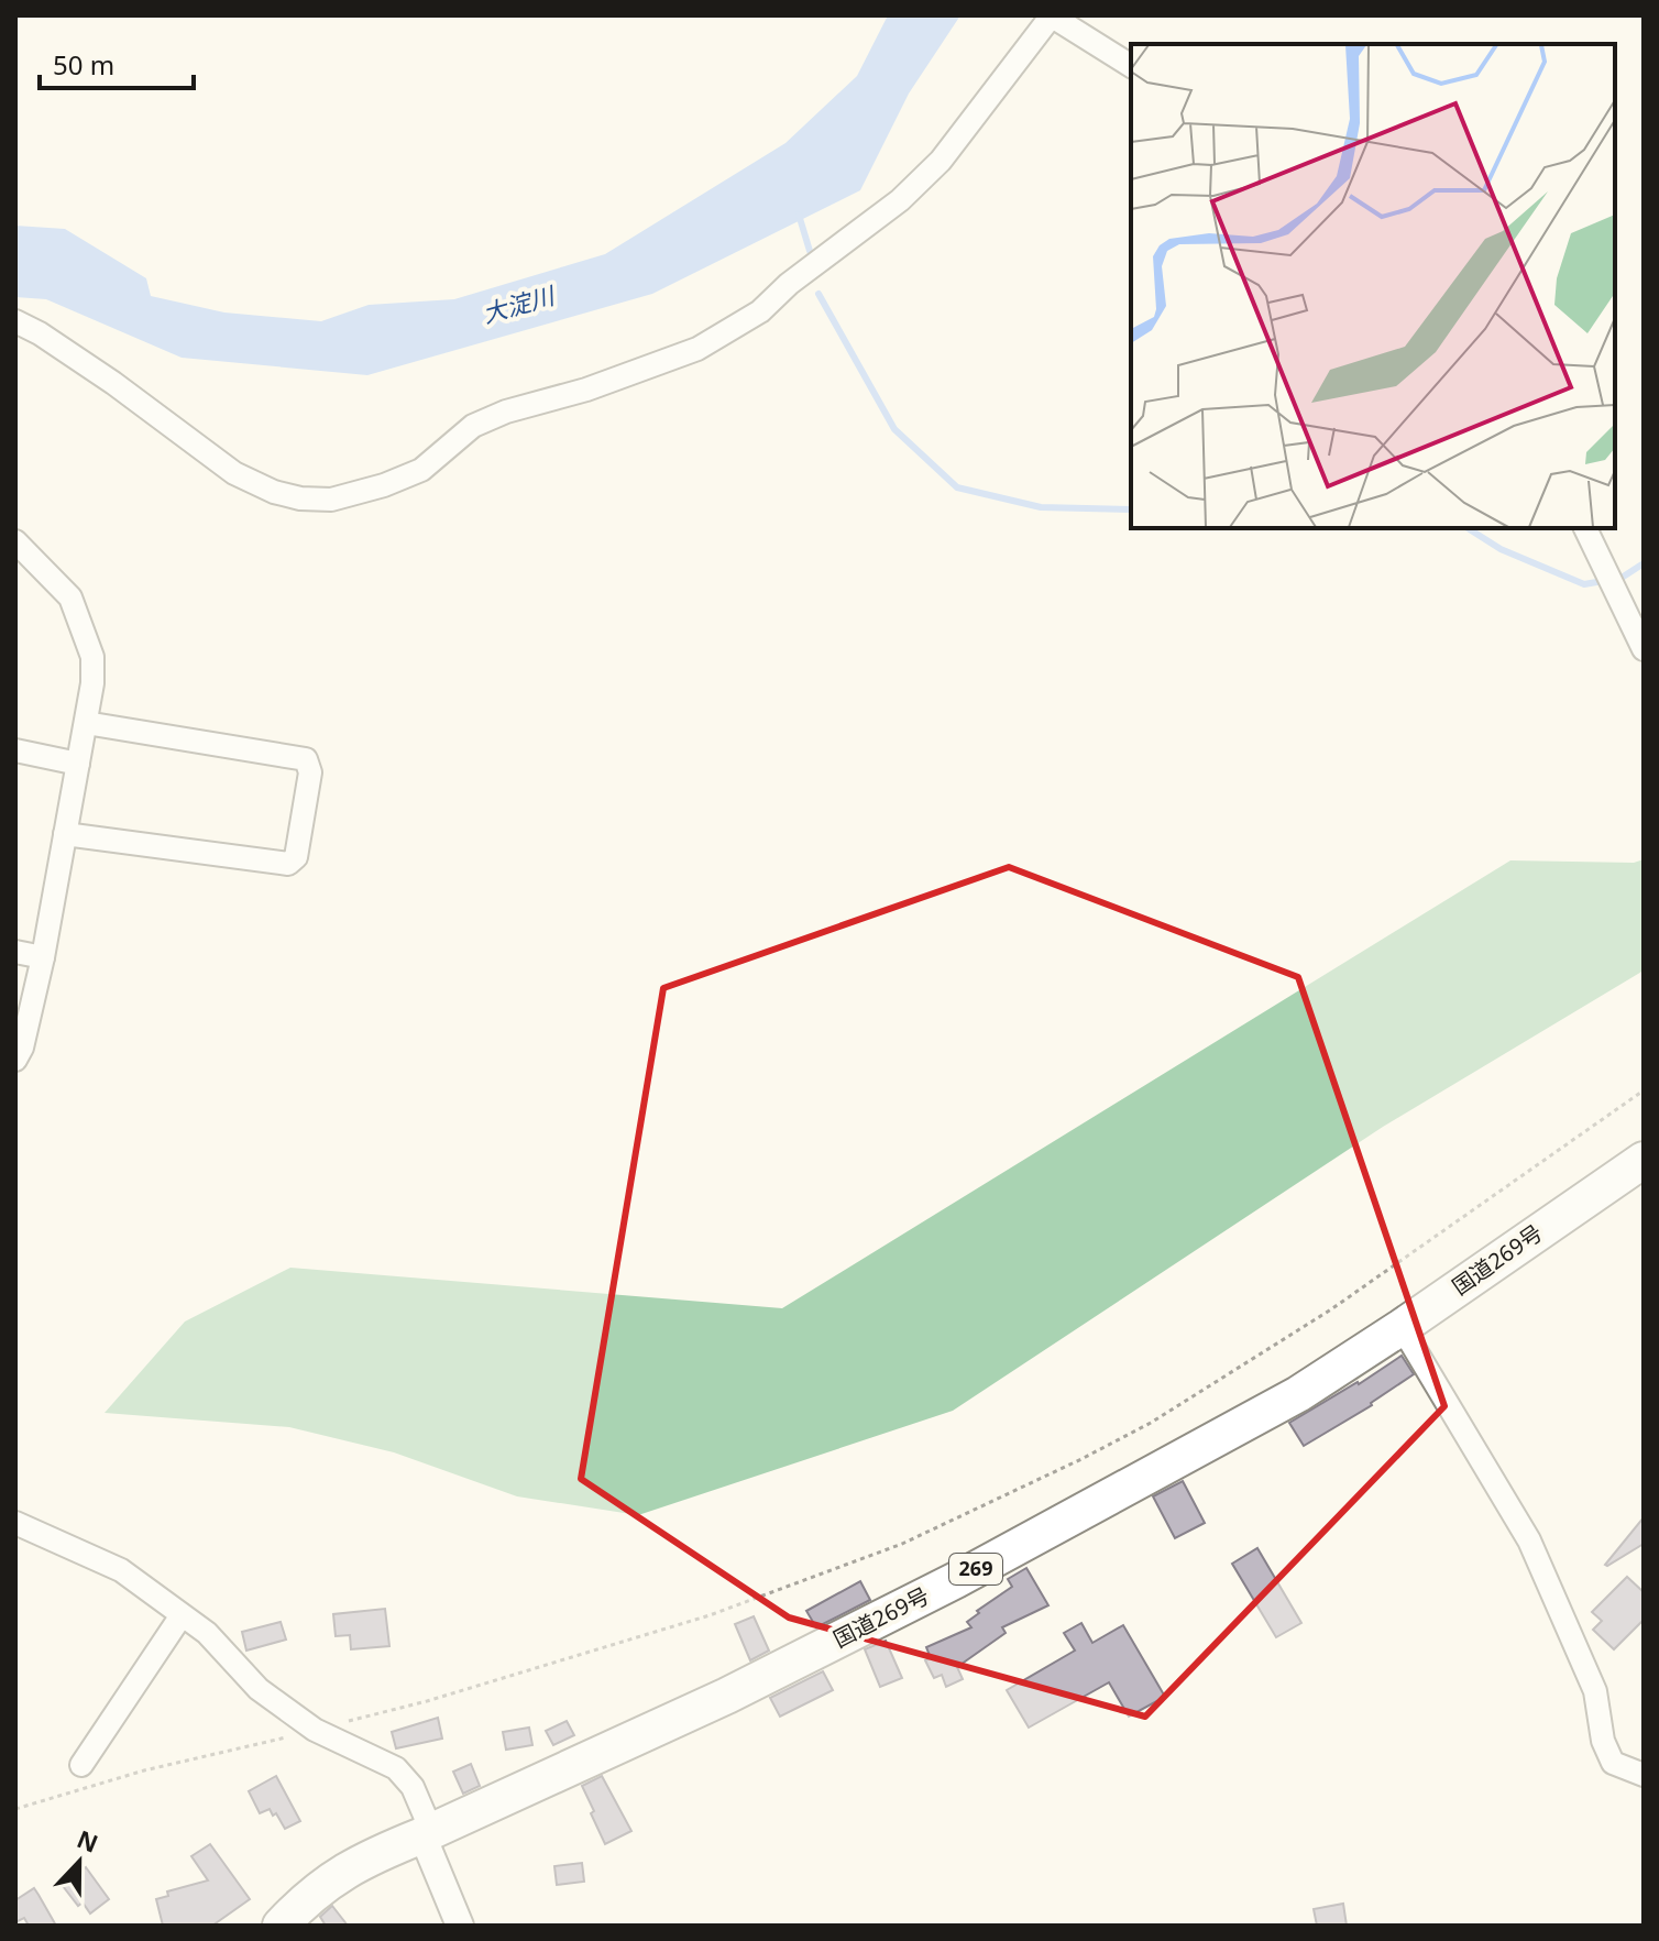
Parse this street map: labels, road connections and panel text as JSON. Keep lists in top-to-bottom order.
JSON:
{
  "streets": {
    "highway": ["国道269号", "269"]
  },
  "water": ["大淀川"],
  "scale_bar": "50 m",
  "north": "top"
}
